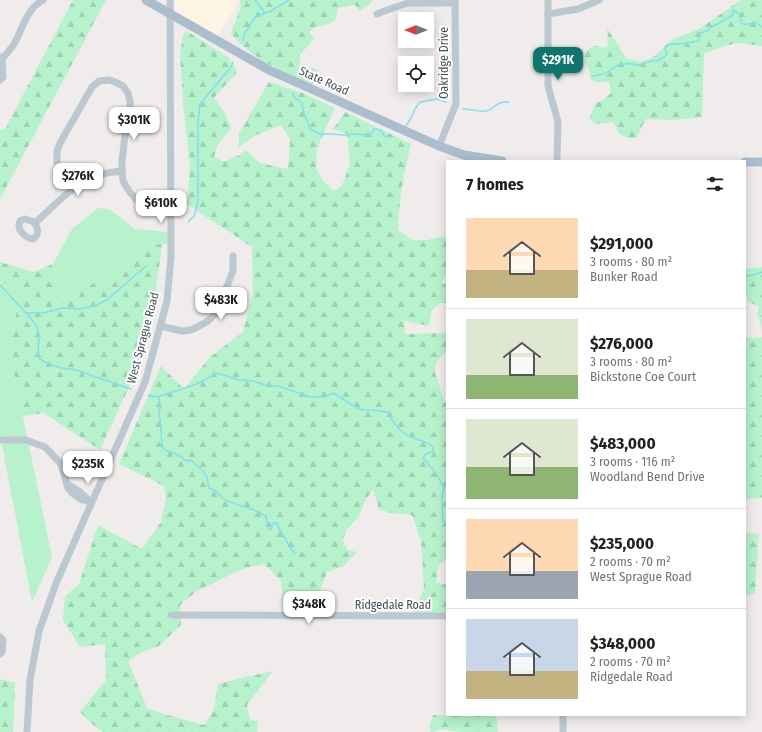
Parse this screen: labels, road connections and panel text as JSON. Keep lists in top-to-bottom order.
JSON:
{
  "streets": {
    "main road": ["State Road"],
    "street": ["Oakridge Drive", "West Sprague Road", "Ridgedale Road"]
  },
  "crossings": [
    ["Oakridge Drive", "State Road"],
    ["State Road", "West Sprague Road"]
  ],
  "north": "left",
  "page": {
    "price": [
      "$291K",
      "$301K",
      "$276K",
      "$610K",
      "$483K",
      "$235K",
      "$348K"
    ],
    "heading": "7 homes",
    "list": [
      {
        "name": "$291,000",
        "note": "3 rooms · 80 m² · Bunker Road"
      },
      {
        "name": "$276,000",
        "note": "3 rooms · 80 m² · Bickstone Coe Court"
      },
      {
        "name": "$483,000",
        "note": "3 rooms · 116 m² · Woodland Bend Drive"
      },
      {
        "name": "$235,000",
        "note": "2 rooms · 70 m² · West Sprague Road"
      },
      {
        "name": "$348,000",
        "note": "2 rooms · 70 m² · Ridgedale Road"
      }
    ]
  }
}
